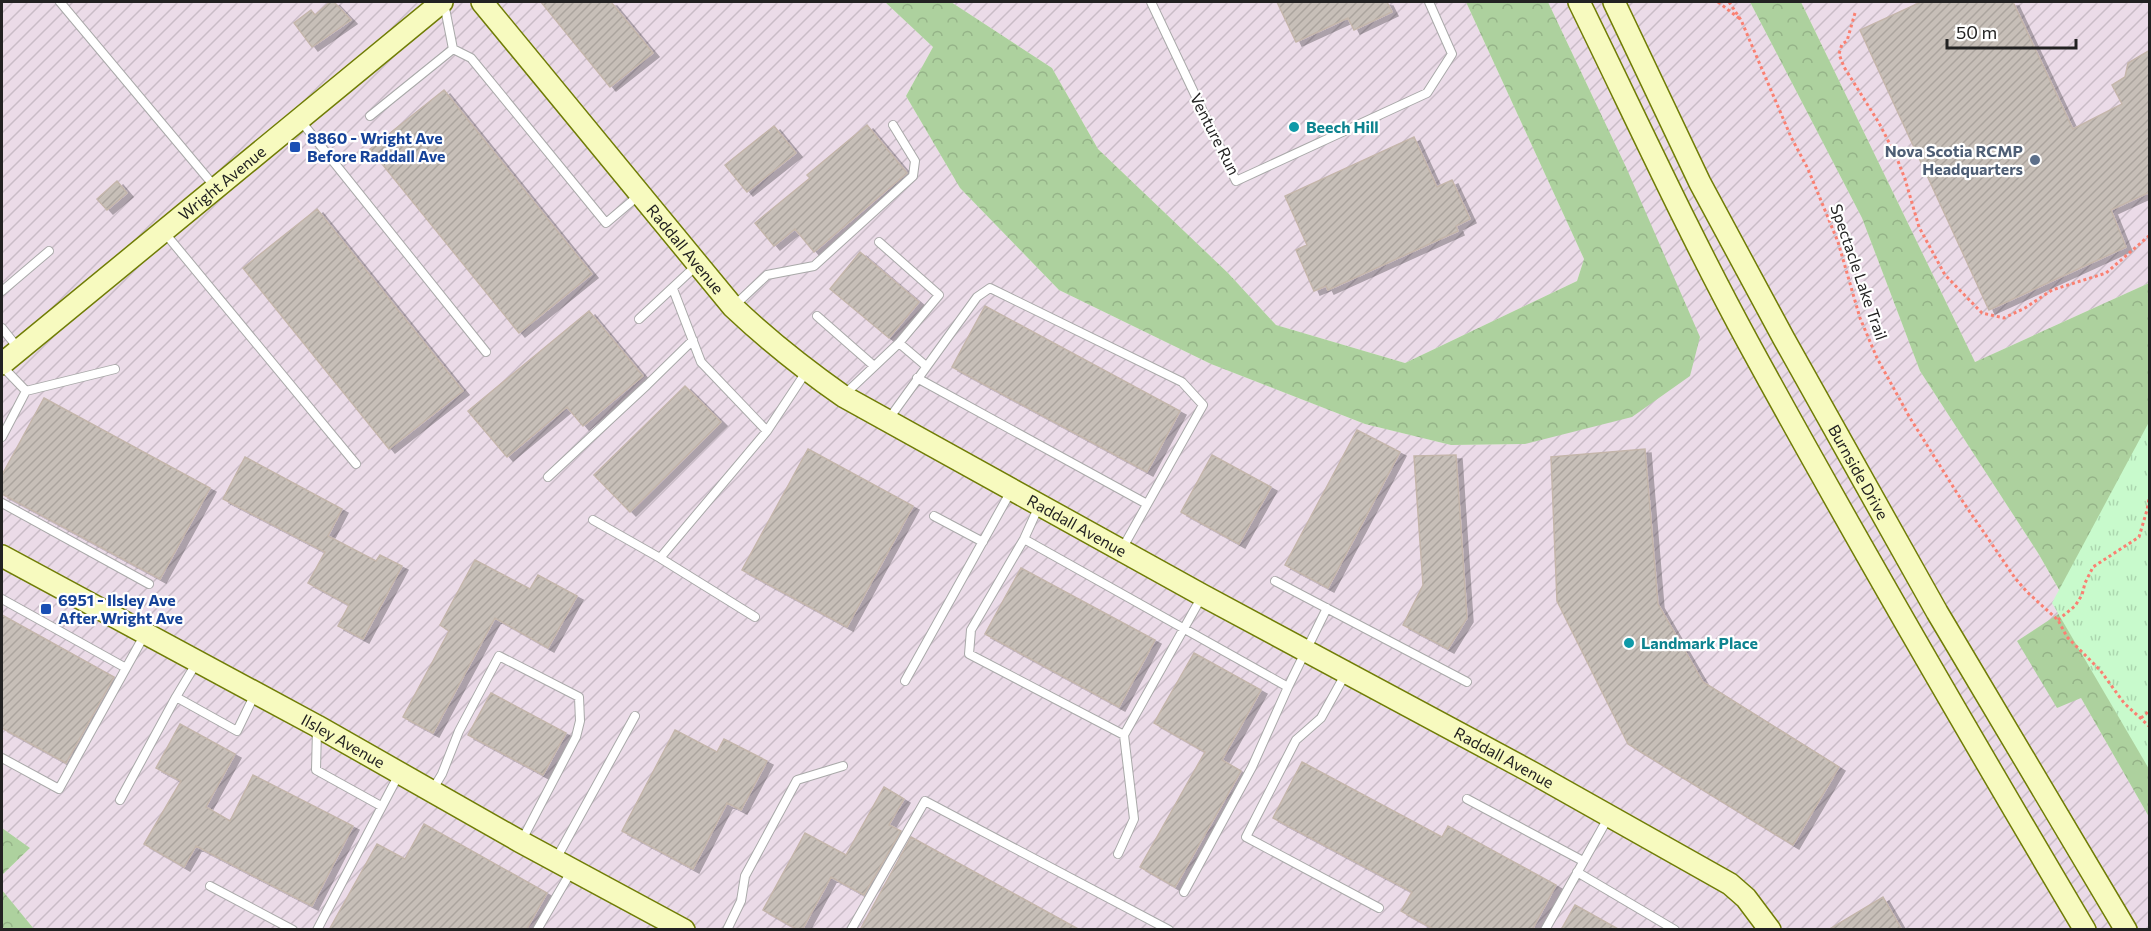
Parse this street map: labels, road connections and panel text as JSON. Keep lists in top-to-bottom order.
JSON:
{
  "streets": {
    "main road": [
      "Wright Avenue",
      "Raddall Avenue",
      "Burnside Drive",
      "Ilsley Avenue"
    ],
    "lane": ["Venture Run"],
    "path": ["Spectacle Lake Trail"]
  },
  "places": {
    "other": ["Beech Hill", "Nova Scotia RCMP Headquarters", "Landmark Place"],
    "transit": ["8860 - Wright Ave Before Raddall Ave", "6951 - Ilsley Ave After Wright Ave"]
  },
  "scale_bar": "50 m"
}
